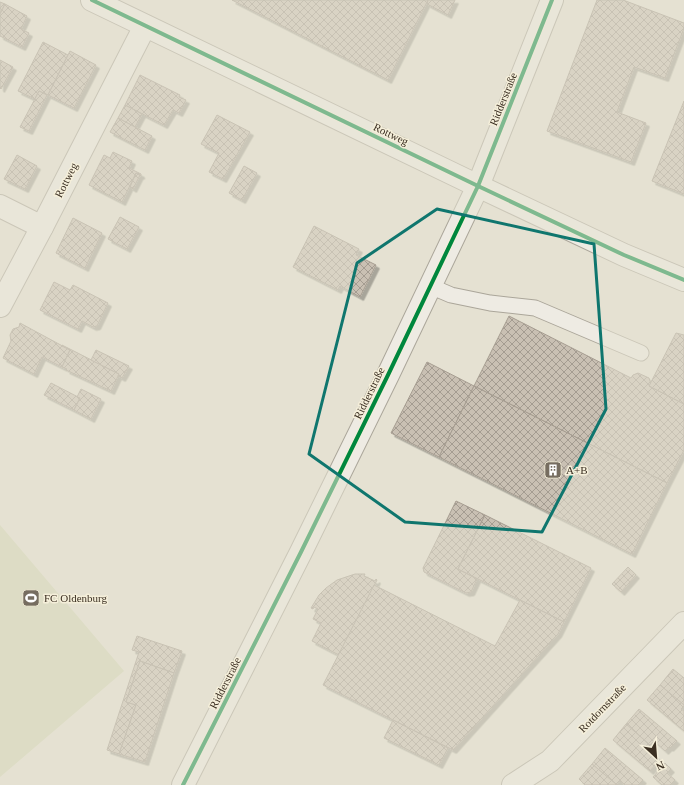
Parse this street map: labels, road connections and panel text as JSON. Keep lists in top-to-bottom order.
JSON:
{
  "streets": {
    "street": ["Ridderstraße", "Rottweg", "Rotdornstraße"]
  },
  "crossings": [
    ["Ridderstraße", "Rottweg"]
  ],
  "places": {
    "building": ["A+B"],
    "sports": ["FC Oldenburg"]
  },
  "north": "bottom right"
}
